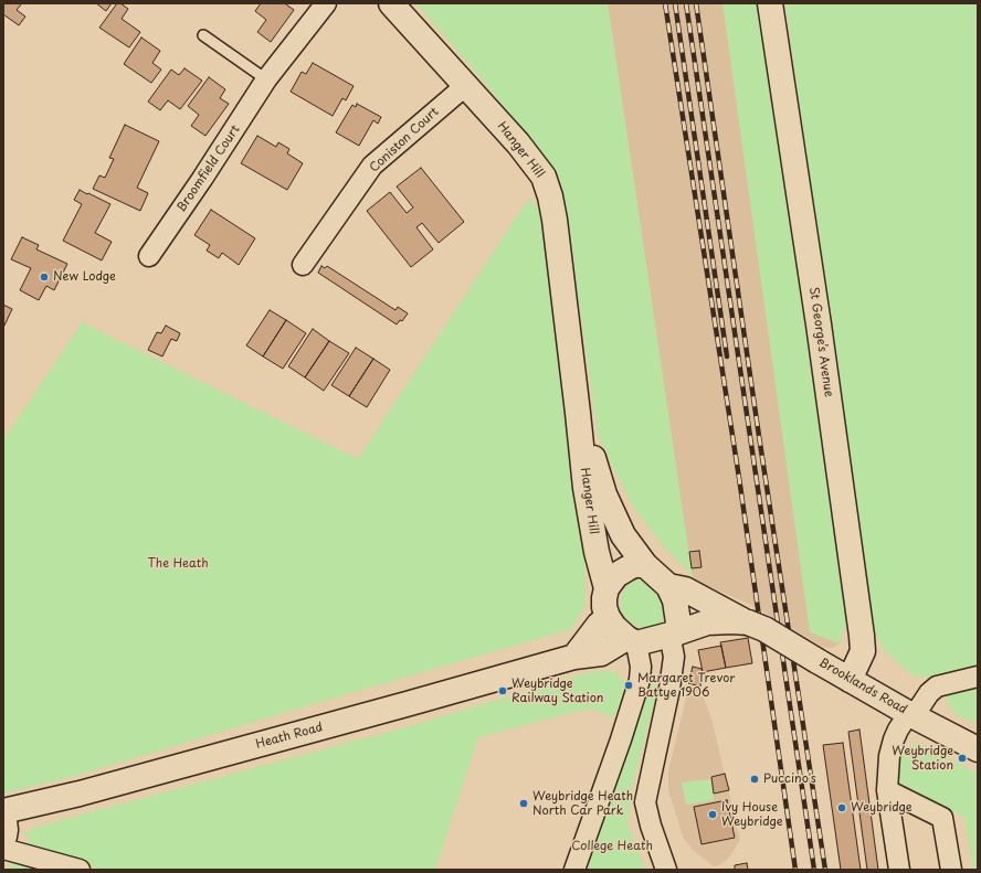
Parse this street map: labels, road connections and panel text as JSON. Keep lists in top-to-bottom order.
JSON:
{
  "streets": {
    "main road": [
      "Hanger Hill",
      "St George’s Avenue",
      "Brooklands Road",
      "Heath Road"
    ],
    "street": ["Coniston Court", "Broomfield Court"]
  },
  "crossings": [
    ["Coniston Court", "Hanger Hill"],
    ["Hanger Hill", "Brooklands Road"],
    ["Hanger Hill", "Heath Road"],
    ["St George’s Avenue", "Brooklands Road"],
    ["Brooklands Road", "Heath Road"]
  ],
  "parks": ["The Heath", "College Heath"],
  "places": [
    "New Lodge",
    "Margaret Trevor Battye 1906",
    "Weybridge Railway Station",
    "Weybridge Station",
    "Puccino's",
    "Weybridge Heath North Car Park",
    "Weybridge",
    "Ivy House Weybridge"
  ]
}
